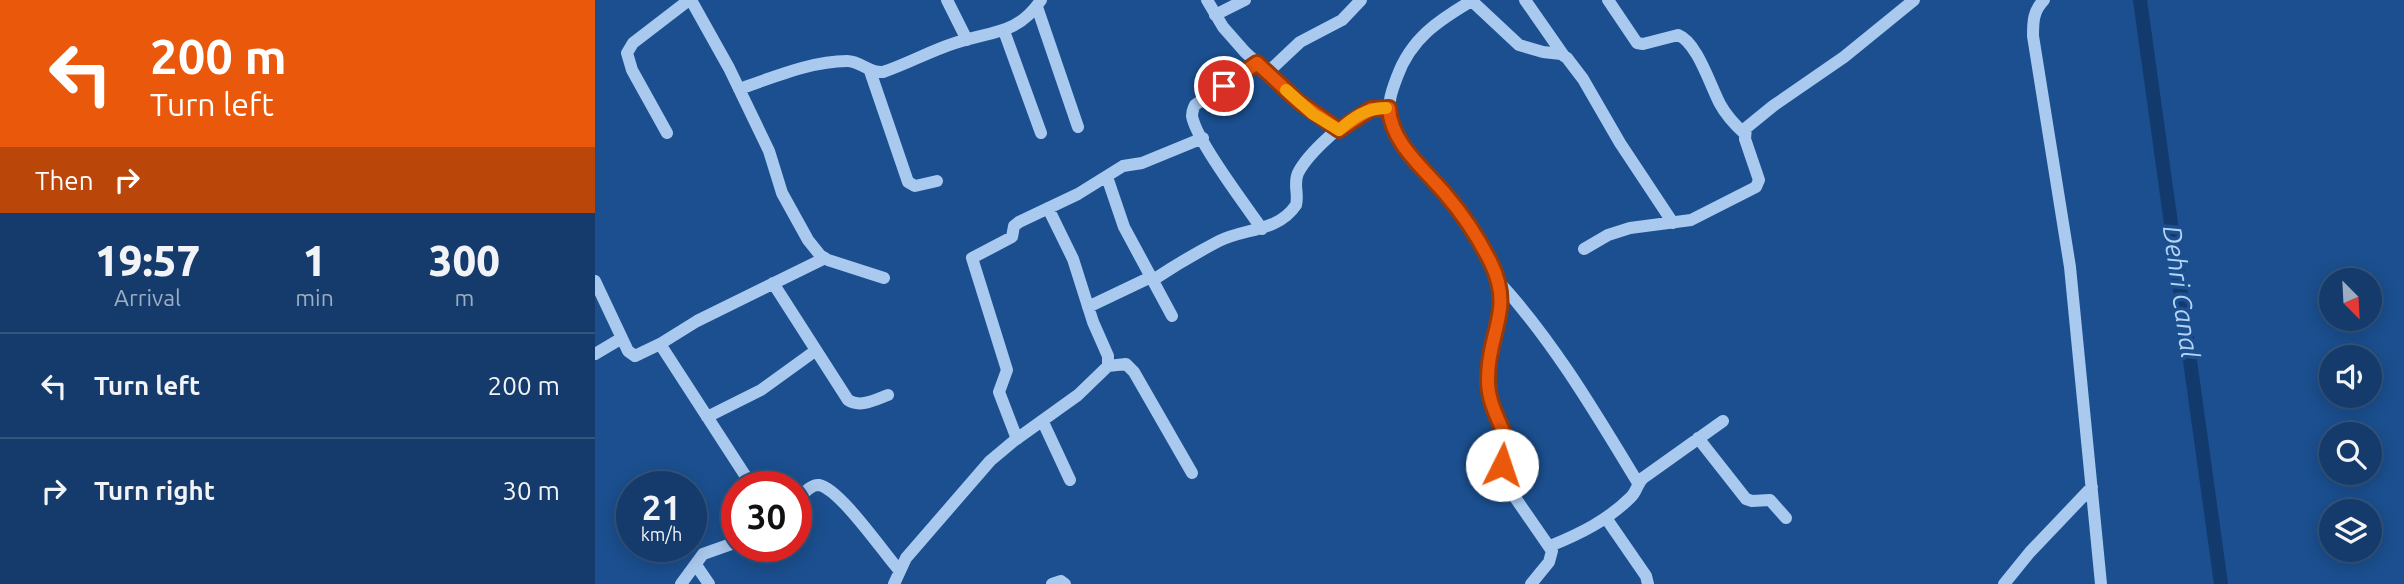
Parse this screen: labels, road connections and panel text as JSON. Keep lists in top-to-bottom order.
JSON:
{
  "water": ["Dehri Canal"],
  "north": "bottom right",
  "page": {
    "turn": ["200 m", "Turn left"],
    "then": "Then",
    "eta": [
      "19:57",
      "Arrival",
      "1",
      "min",
      "300",
      "m"
    ],
    "list": [
      {
        "name": "Turn left",
        "value": "200 m"
      },
      {
        "name": "Turn right",
        "value": "30 m"
      }
    ],
    "speed": "21 km/h",
    "limit": "30"
  }
}
